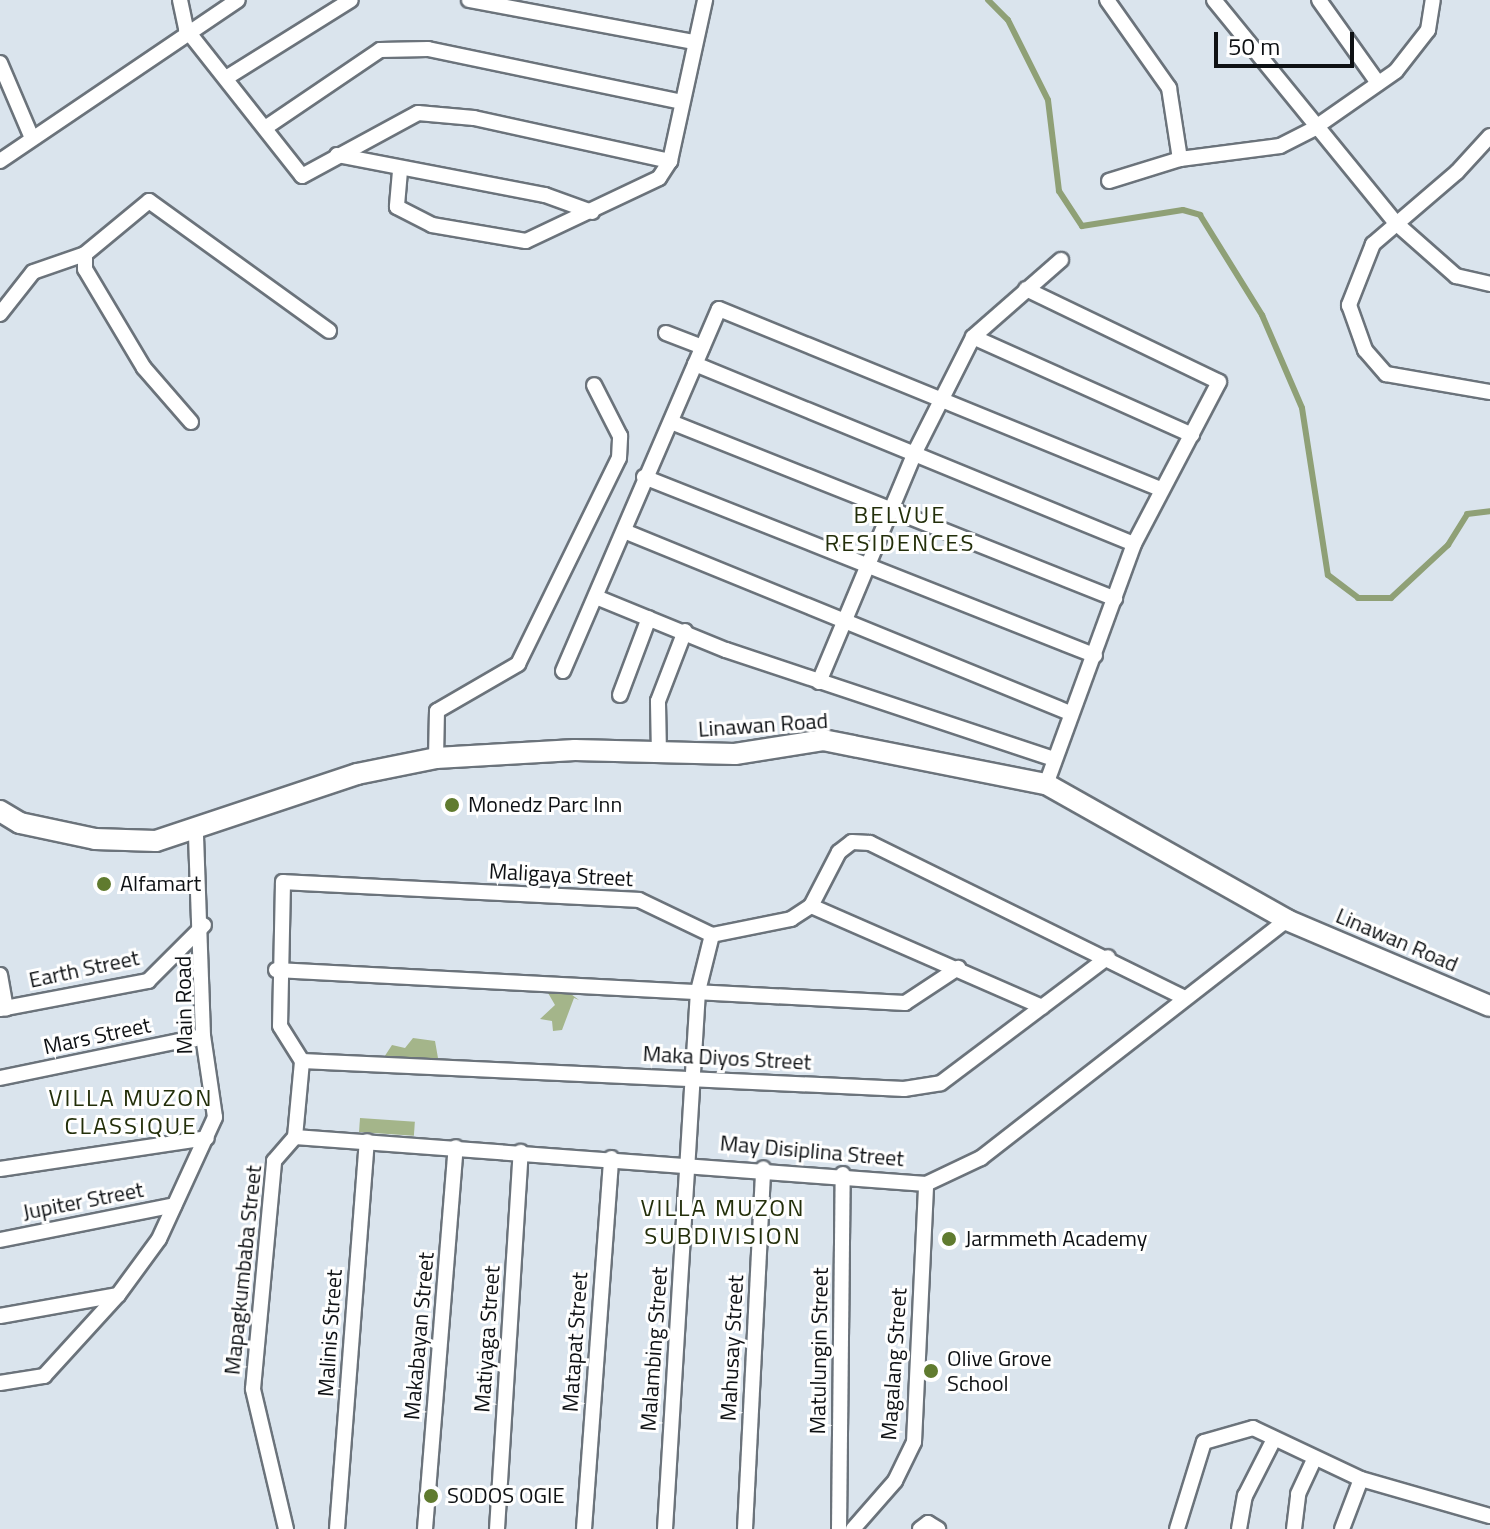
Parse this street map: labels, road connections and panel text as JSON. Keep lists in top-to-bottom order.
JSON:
{
  "streets": {
    "street": [
      "Linawan Road",
      "Maligaya Street",
      "Earth Street",
      "Main Road",
      "Mars Street",
      "Maka Diyos Street",
      "May Disiplina Street",
      "Jupiter Street",
      "Mapagkumbaba Street",
      "Malinis Street",
      "Makabayan Street",
      "Matiyaga Street",
      "Matapat Street",
      "Mahusay Street",
      "Malambing Street",
      "Matulungin Street",
      "Magalang Street"
    ]
  },
  "crossings": [
    ["Linawan Road", "Main Road"],
    ["Linawan Road", "May Disiplina Street"],
    ["Maligaya Street", "Malambing Street"],
    ["Earth Street", "Main Road"],
    ["Main Road", "Mars Street"],
    ["Main Road", "Jupiter Street"],
    ["Maka Diyos Street", "Mapagkumbaba Street"],
    ["Maka Diyos Street", "Malambing Street"],
    ["May Disiplina Street", "Mapagkumbaba Street"],
    ["May Disiplina Street", "Malinis Street"],
    ["May Disiplina Street", "Makabayan Street"],
    ["May Disiplina Street", "Matiyaga Street"],
    ["May Disiplina Street", "Matapat Street"],
    ["May Disiplina Street", "Mahusay Street"],
    ["May Disiplina Street", "Malambing Street"],
    ["May Disiplina Street", "Matulungin Street"],
    ["May Disiplina Street", "Magalang Street"]
  ],
  "districts": ["BELVUE RESIDENCES", "VILLA MUZON CLASSIQUE", "VILLA MUZON SUBDIVISION"],
  "places": [
    "Monedz Parc Inn",
    "Alfamart",
    "Jarmmeth Academy",
    "Olive Grove School",
    "SODOS OGIE"
  ],
  "scale_bar": "50 m"
}
